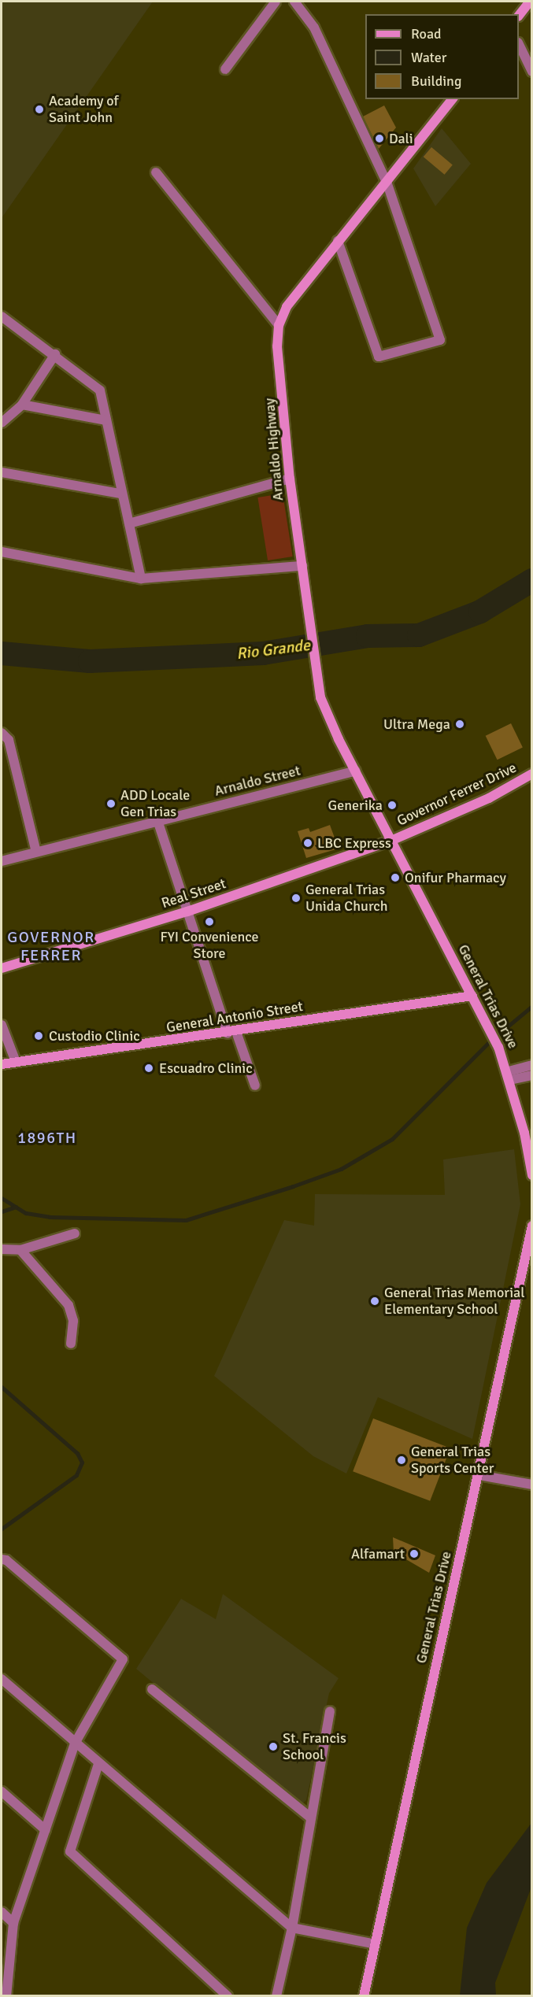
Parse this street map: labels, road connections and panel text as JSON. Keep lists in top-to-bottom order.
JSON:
{
  "streets": {
    "main road": [
      "Arnaldo Highway",
      "Governor Ferrer Drive",
      "Real Street",
      "General Trias Drive",
      "General Antonio Street"
    ],
    "street": ["Arnaldo Street"]
  },
  "crossings": [
    ["Arnaldo Highway", "Arnaldo Street"],
    ["Arnaldo Highway", "Governor Ferrer Drive"],
    ["Arnaldo Highway", "Real Street"],
    ["Arnaldo Highway", "General Trias Drive"],
    ["Governor Ferrer Drive", "Real Street"],
    ["Governor Ferrer Drive", "General Trias Drive"],
    ["Real Street", "General Trias Drive"],
    ["General Trias Drive", "General Antonio Street"]
  ],
  "districts": ["GOVERNOR FERRER", "1896TH"],
  "water": ["Rio Grande"],
  "places": [
    "Academy of Saint John",
    "Dali",
    "Ultra Mega",
    "ADD Locale Gen Trias",
    "Generika",
    "LBC Express",
    "Onifur Pharmacy",
    "General Trias Unida Church",
    "FYI Convenience Store",
    "Custodio Clinic",
    "Escuadro Clinic",
    "General Trias Memorial Elementary School",
    "General Trias Sports Center",
    "Alfamart",
    "St. Francis School"
  ],
  "legend": ["Road", "Water", "Building"]
}
